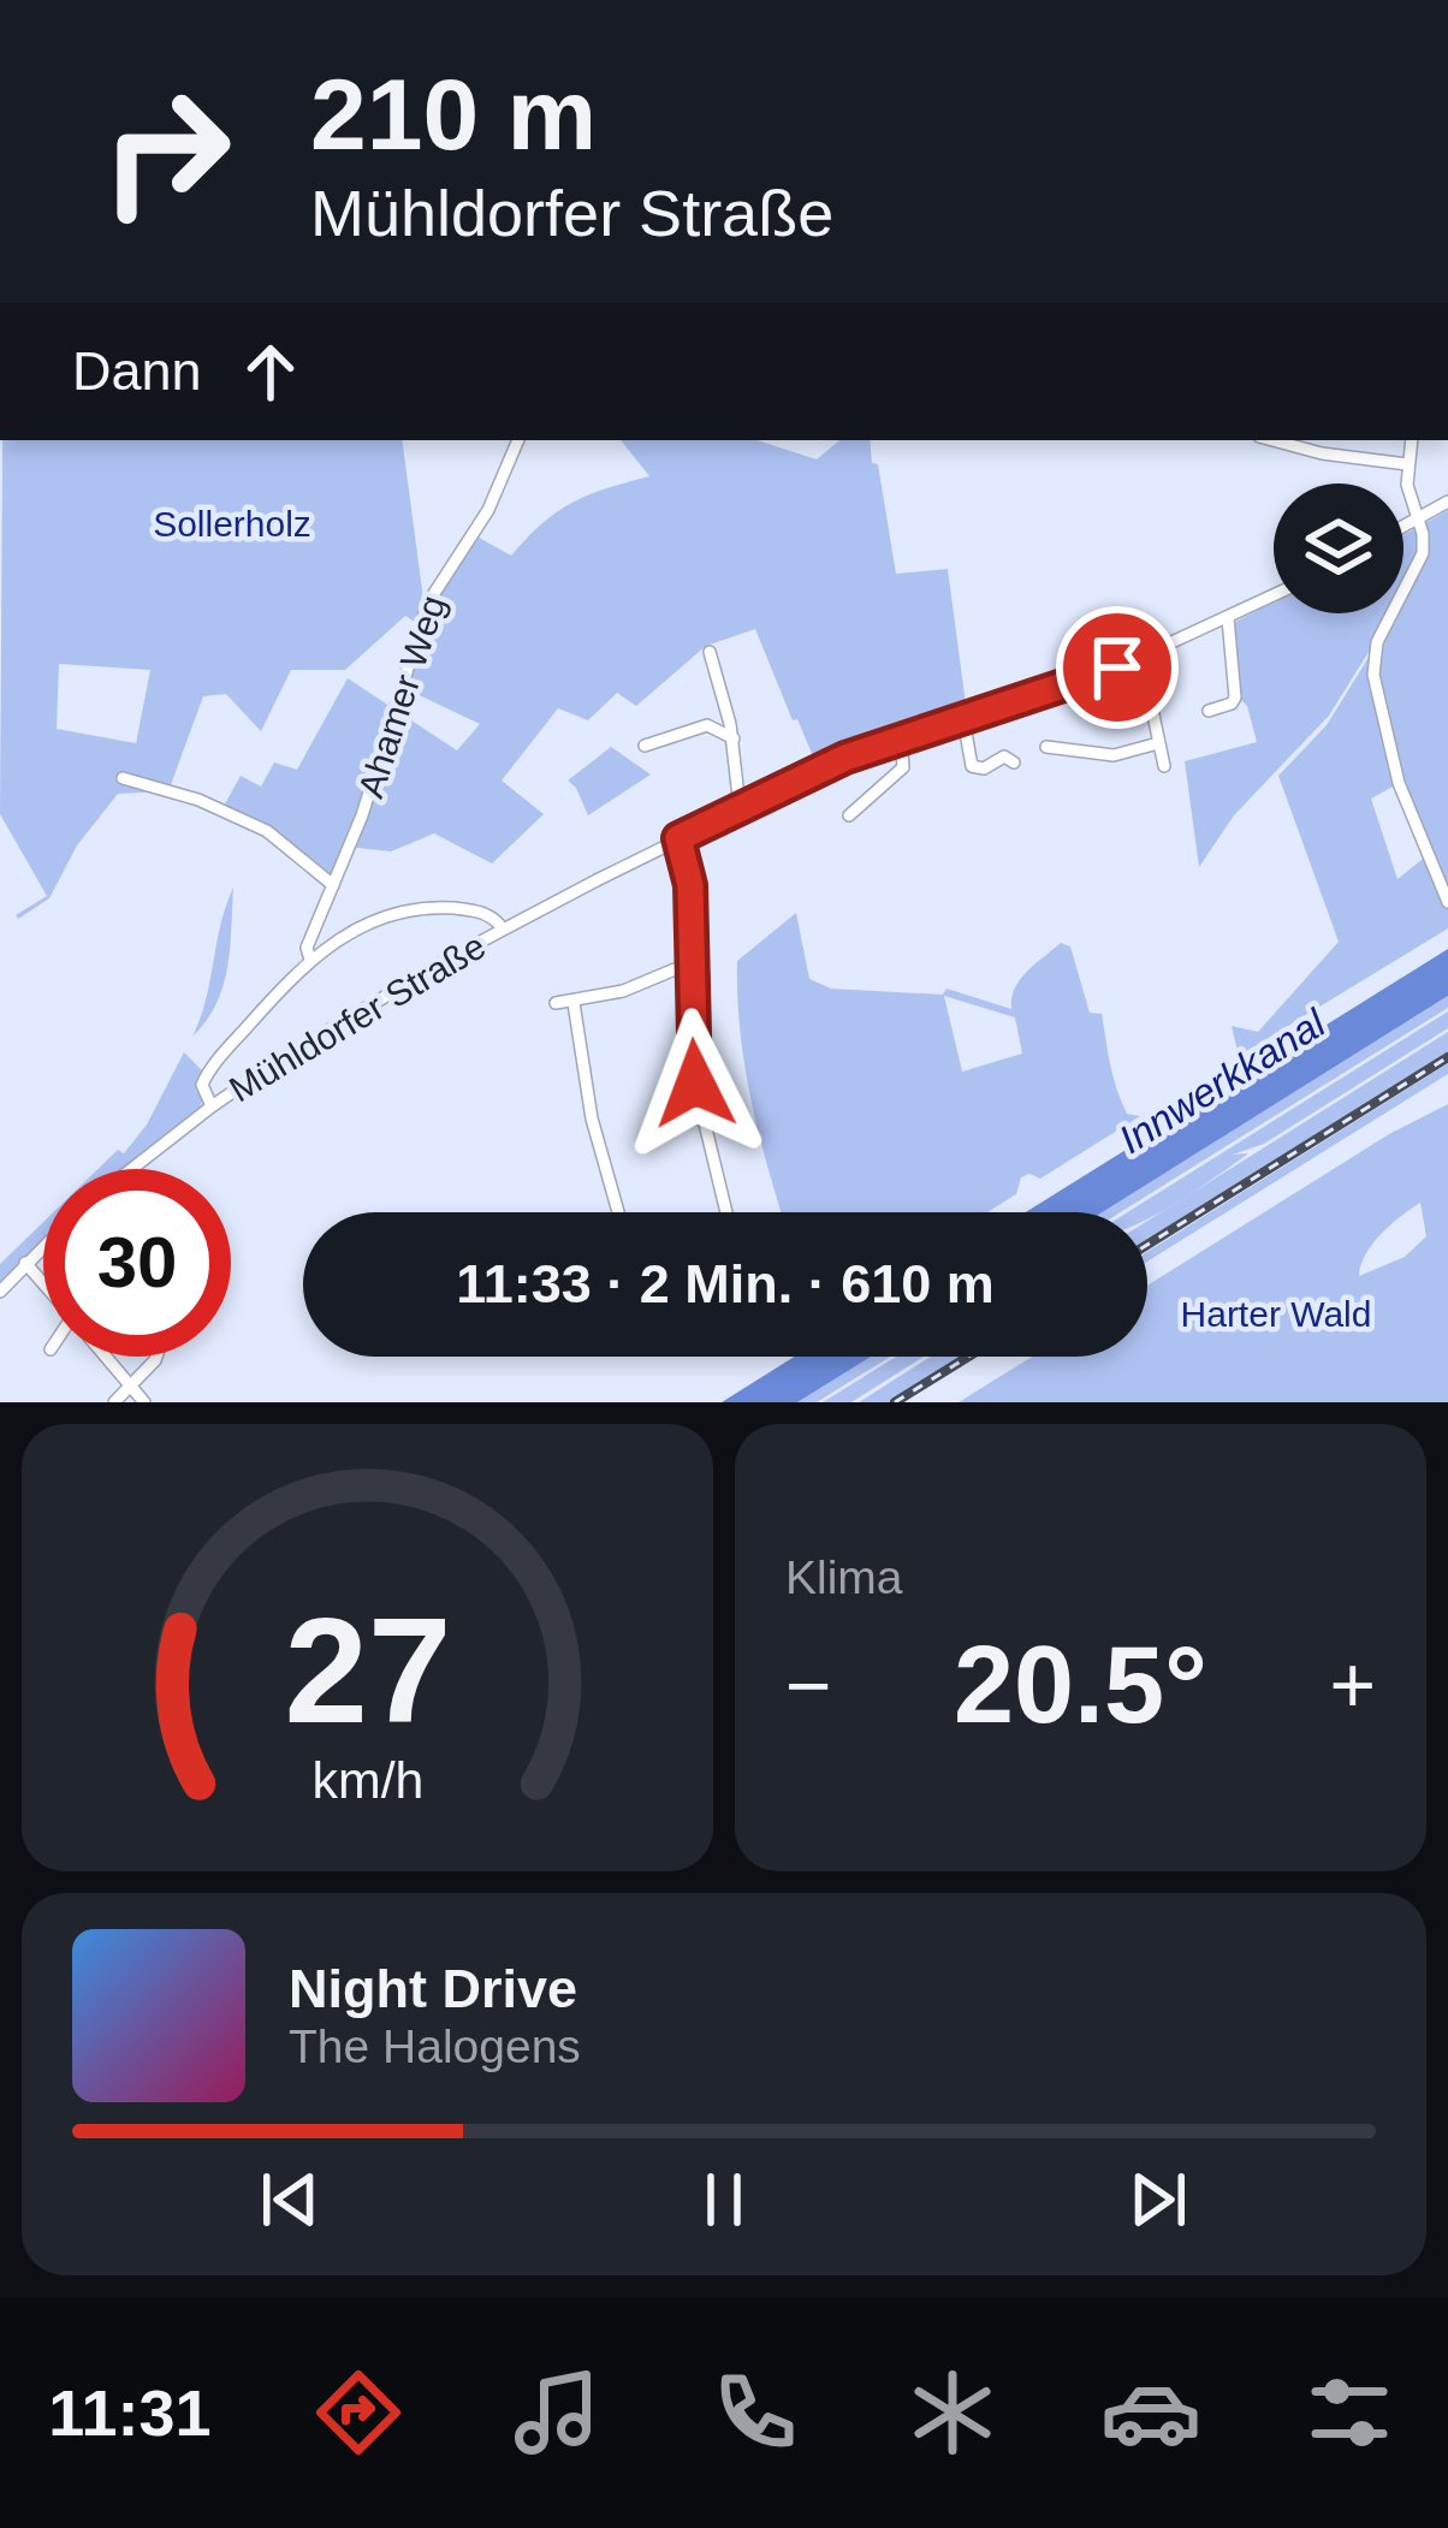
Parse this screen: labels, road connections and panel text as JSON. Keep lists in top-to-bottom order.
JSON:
{
  "streets": {
    "street": ["Ahamer Weg", "Mühldorfer Straße"]
  },
  "crossings": [
    ["Ahamer Weg", "Mühldorfer Straße"]
  ],
  "water": ["Innwerkkanal"],
  "parks": ["Sollerholz", "Harter Wald"],
  "page": {
    "turn": ["210 m", "Mühldorfer Straße"],
    "then": "Dann",
    "limit": "30",
    "trip": "11:33 · 2 Min. · 610 m",
    "tile": "Klima",
    "heat": ["−", "20.5°", "+"],
    "song": ["Night Drive", "The Halogens"],
    "tabs": "11:31",
    "gauge": ["27", "km/h"]
  }
}
